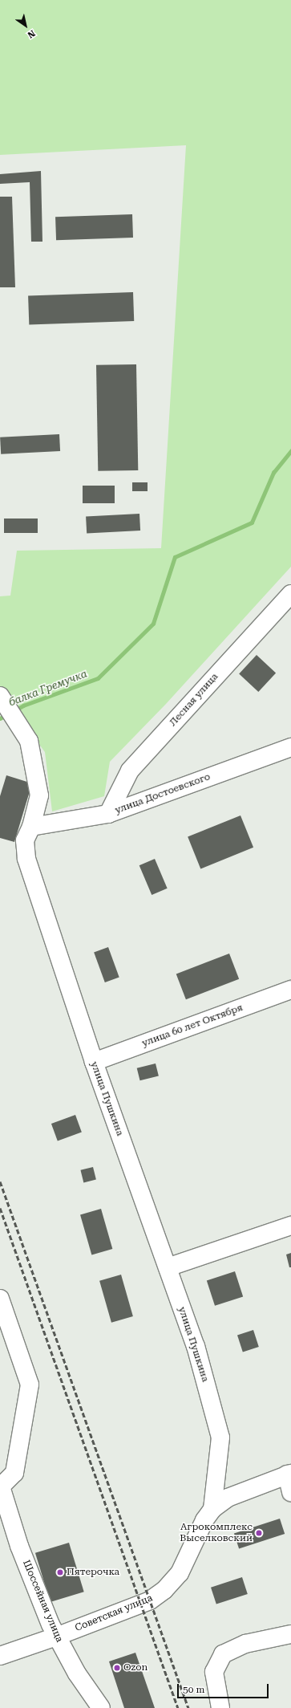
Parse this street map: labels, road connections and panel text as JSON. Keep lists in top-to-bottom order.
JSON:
{
  "streets": {
    "street": [
      "Лесная улица",
      "улица Достоевского",
      "улица 60 лет Октября",
      "улица Пушкина",
      "Шоссейная улица",
      "Советская улица"
    ]
  },
  "crossings": [
    ["Лесная улица", "улица Достоевского"],
    ["улица Достоевского", "улица Пушкина"],
    ["улица 60 лет Октября", "улица Пушкина"],
    ["улица Пушкина", "Советская улица"],
    ["Шоссейная улица", "Советская улица"]
  ],
  "water": ["балка Гремучка"],
  "places": ["Агрокомплекс Выселковский", "Пятерочка", "Ozon"],
  "scale_bar": "50 m",
  "north": "bottom right"
}
